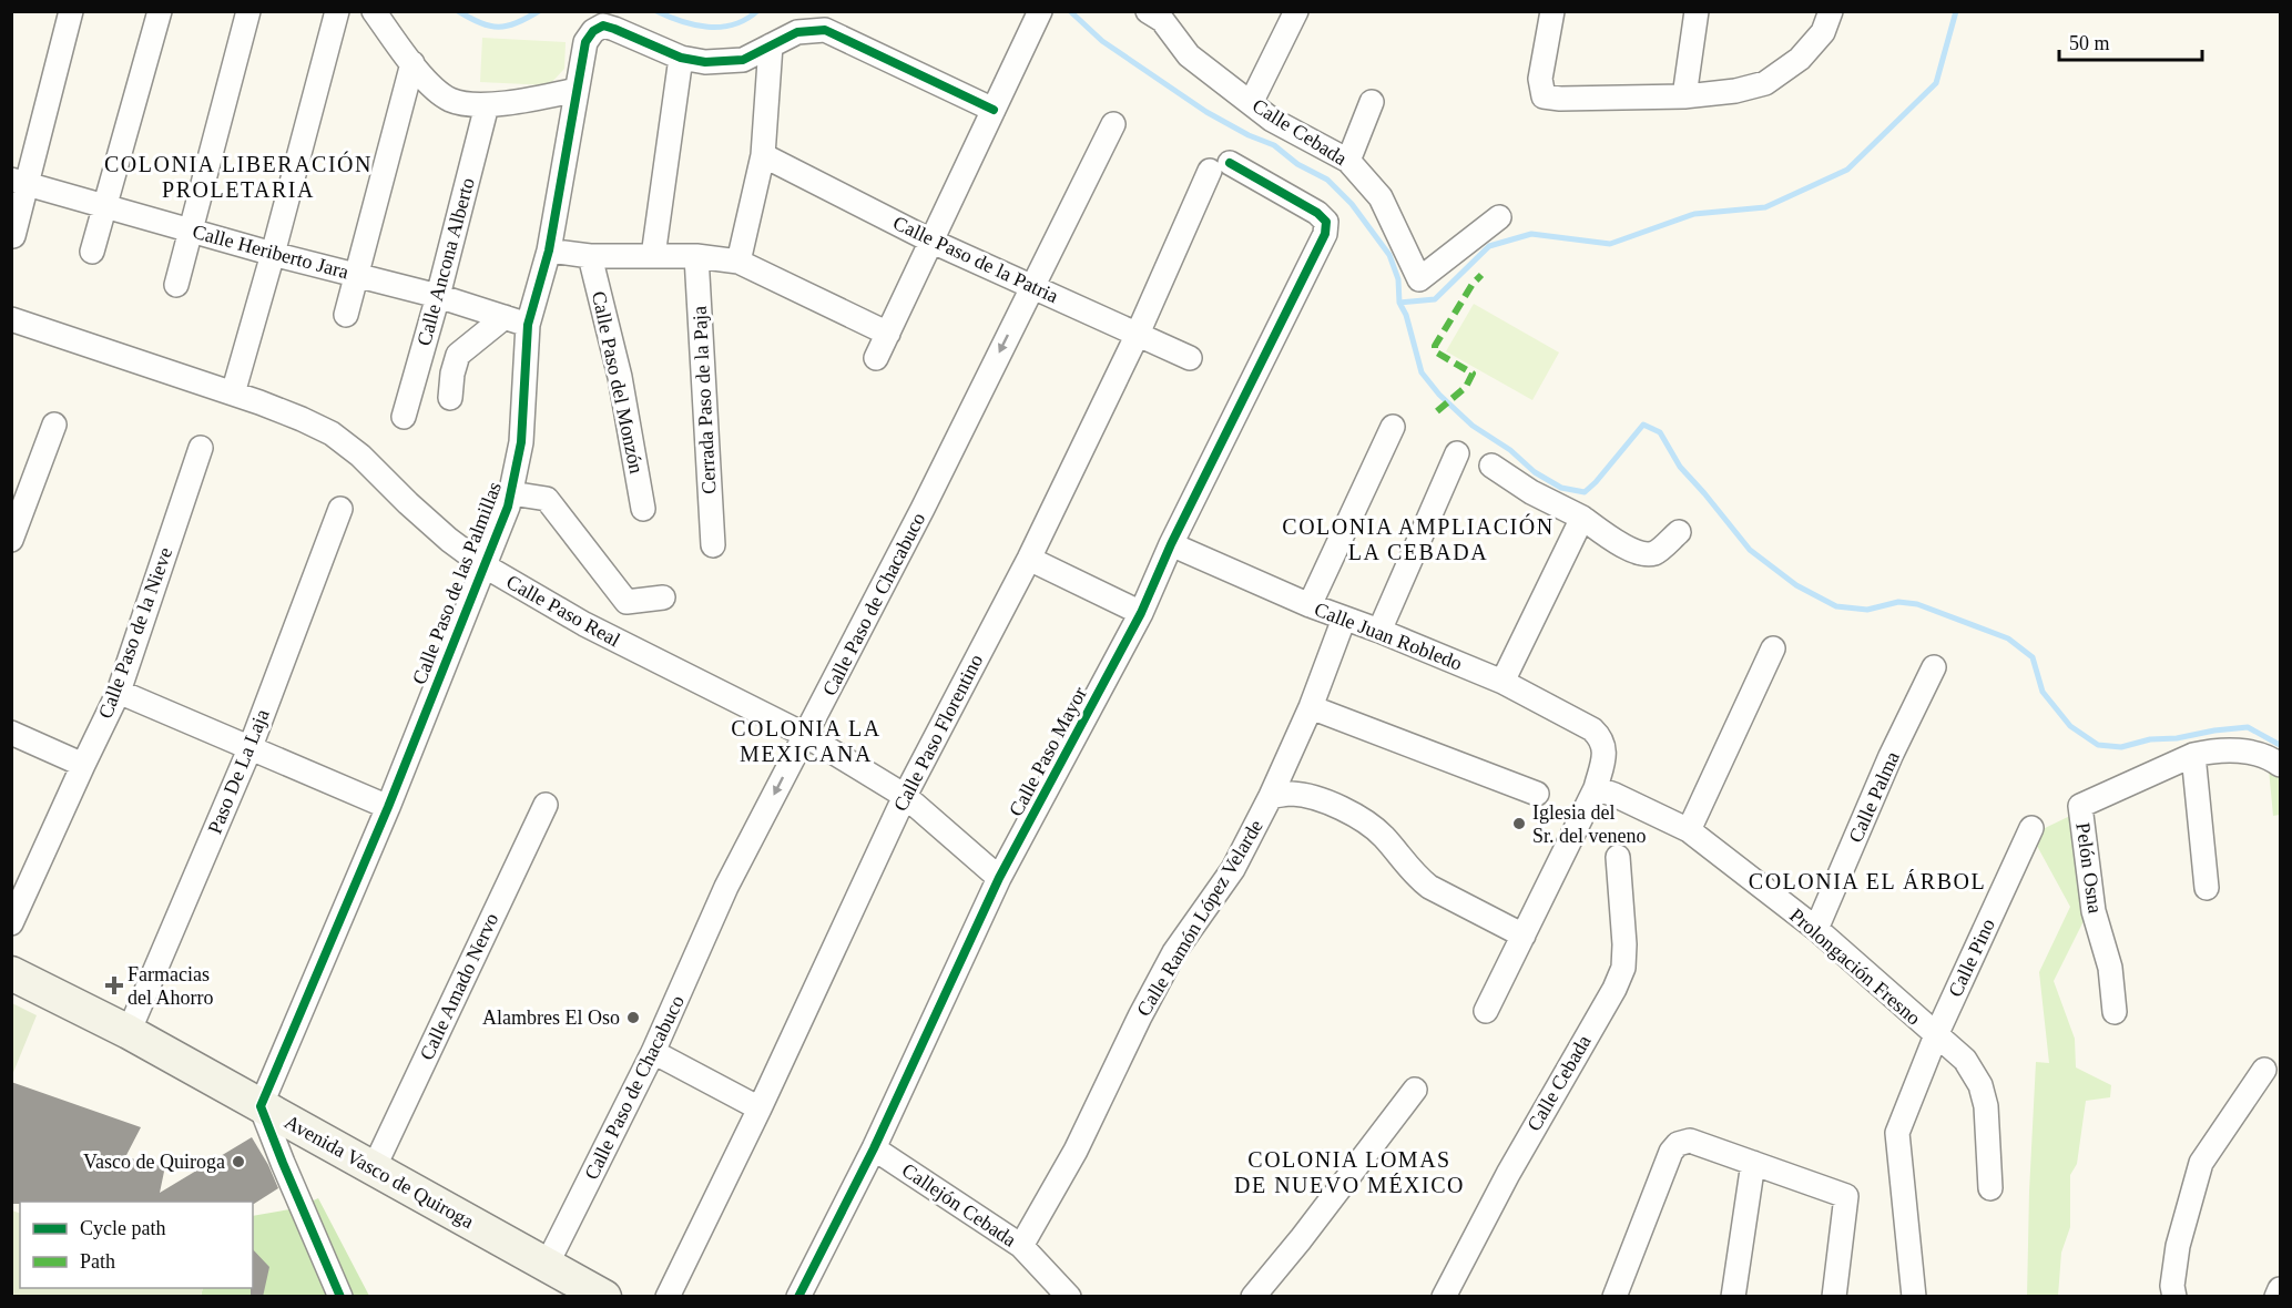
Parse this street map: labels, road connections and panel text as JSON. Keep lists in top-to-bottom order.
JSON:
{
  "streets": {
    "main road": ["Avenida Vasco de Quiroga"],
    "street": [
      "Calle Cebada",
      "Calle Heriberto Jara",
      "Calle Paso de la Patria",
      "Calle Ancona Alberto",
      "Calle Paso del Monzón",
      "Cerrada Paso de la Paja",
      "Calle Paso de las Palmillas",
      "Calle Paso de Chacabuco",
      "Calle Paso Real",
      "Calle Paso de la Nieve",
      "Calle Juan Robledo",
      "Calle Paso Florentino",
      "Calle Paso Mayor",
      "Paso De La Laja",
      "Calle Palma",
      "Pelón Osna",
      "Calle Ramón López Velarde",
      "Calle Pino",
      "Prolongación Fresno",
      "Calle Amado Nervo",
      "Callejón Cebada"
    ]
  },
  "crossings": [
    ["Calle Heriberto Jara", "Calle Ancona Alberto"],
    ["Calle Heriberto Jara", "Calle Paso de las Palmillas"],
    ["Calle Paso de la Patria", "Calle Paso de Chacabuco"],
    ["Calle Paso de la Patria", "Calle Paso Florentino"],
    ["Calle Paso de las Palmillas", "Calle Paso Real"],
    ["Calle Paso de las Palmillas", "Avenida Vasco de Quiroga"],
    ["Calle Paso de Chacabuco", "Calle Paso Real"],
    ["Calle Paso de Chacabuco", "Avenida Vasco de Quiroga"],
    ["Calle Paso Real", "Calle Paso Florentino"],
    ["Calle Paso Real", "Calle Paso Mayor"],
    ["Calle Juan Robledo", "Calle Paso Mayor"],
    ["Calle Juan Robledo", "Calle Ramón López Velarde"],
    ["Calle Juan Robledo", "Prolongación Fresno"],
    ["Calle Paso Florentino", "Calle Paso Mayor"],
    ["Calle Paso Mayor", "Callejón Cebada"],
    ["Paso De La Laja", "Avenida Vasco de Quiroga"],
    ["Calle Palma", "Prolongación Fresno"],
    ["Calle Ramón López Velarde", "Callejón Cebada"],
    ["Calle Pino", "Prolongación Fresno"],
    ["Calle Amado Nervo", "Avenida Vasco de Quiroga"]
  ],
  "one_way": ["Calle Paso de Chacabuco"],
  "districts": [
    "COLONIA LIBERACIÓN PROLETARIA",
    "COLONIA AMPLIACIÓN LA CEBADA",
    "COLONIA LA MEXICANA",
    "COLONIA EL ÁRBOL",
    "COLONIA LOMAS DE NUEVO MÉXICO"
  ],
  "places": {
    "other": ["Iglesia del Sr. del veneno", "Alambres El Oso", "Vasco de Quiroga"],
    "health": ["Farmacias del Ahorro"]
  },
  "legend": ["Cycle path", "Path"],
  "scale_bar": "50 m"
}
